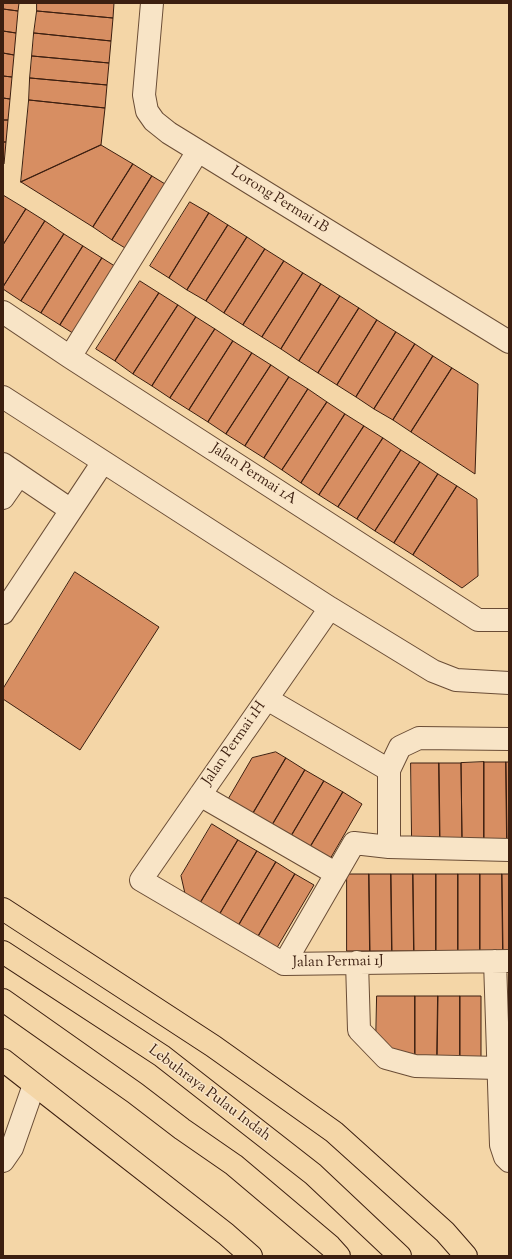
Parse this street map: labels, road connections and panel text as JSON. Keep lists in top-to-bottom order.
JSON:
{
  "streets": {
    "main road": ["Lebuhraya Pulau Indah"],
    "street": [
      "Lorong Permai 1B",
      "Jalan Permai 1A",
      "Jalan Permai 1H",
      "Jalan Permai 1J"
    ]
  },
  "crossings": [
    ["Jalan Permai 1H", "Jalan Permai 1J"]
  ]
}
